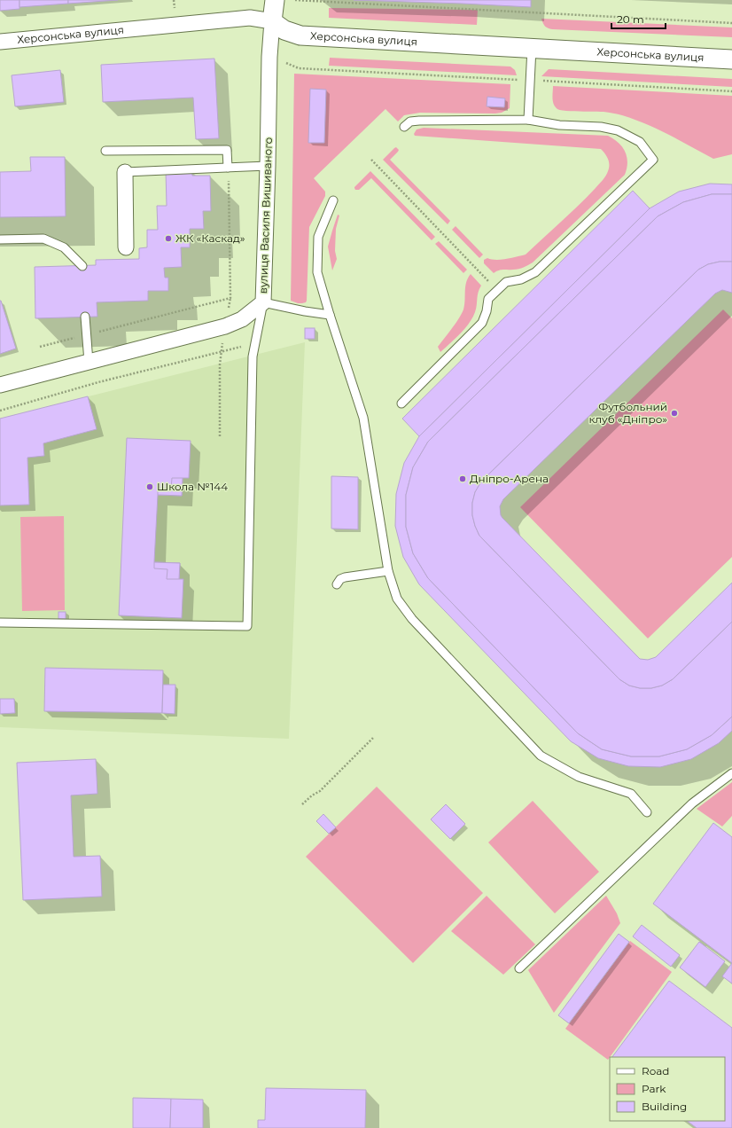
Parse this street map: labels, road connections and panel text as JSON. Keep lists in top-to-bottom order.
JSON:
{
  "streets": {
    "street": ["Херсонська вулиця", "вулиця Василя Вишиваного"]
  },
  "crossings": [
    ["Херсонська вулиця", "вулиця Василя Вишиваного"]
  ],
  "places": [
    "ЖК «Каскад»",
    "Футбольний клуб «Дніпро»",
    "Дніпро-Арена",
    "Школа №144"
  ],
  "legend": ["Road", "Park", "Building"],
  "scale_bar": "20 m"
}
